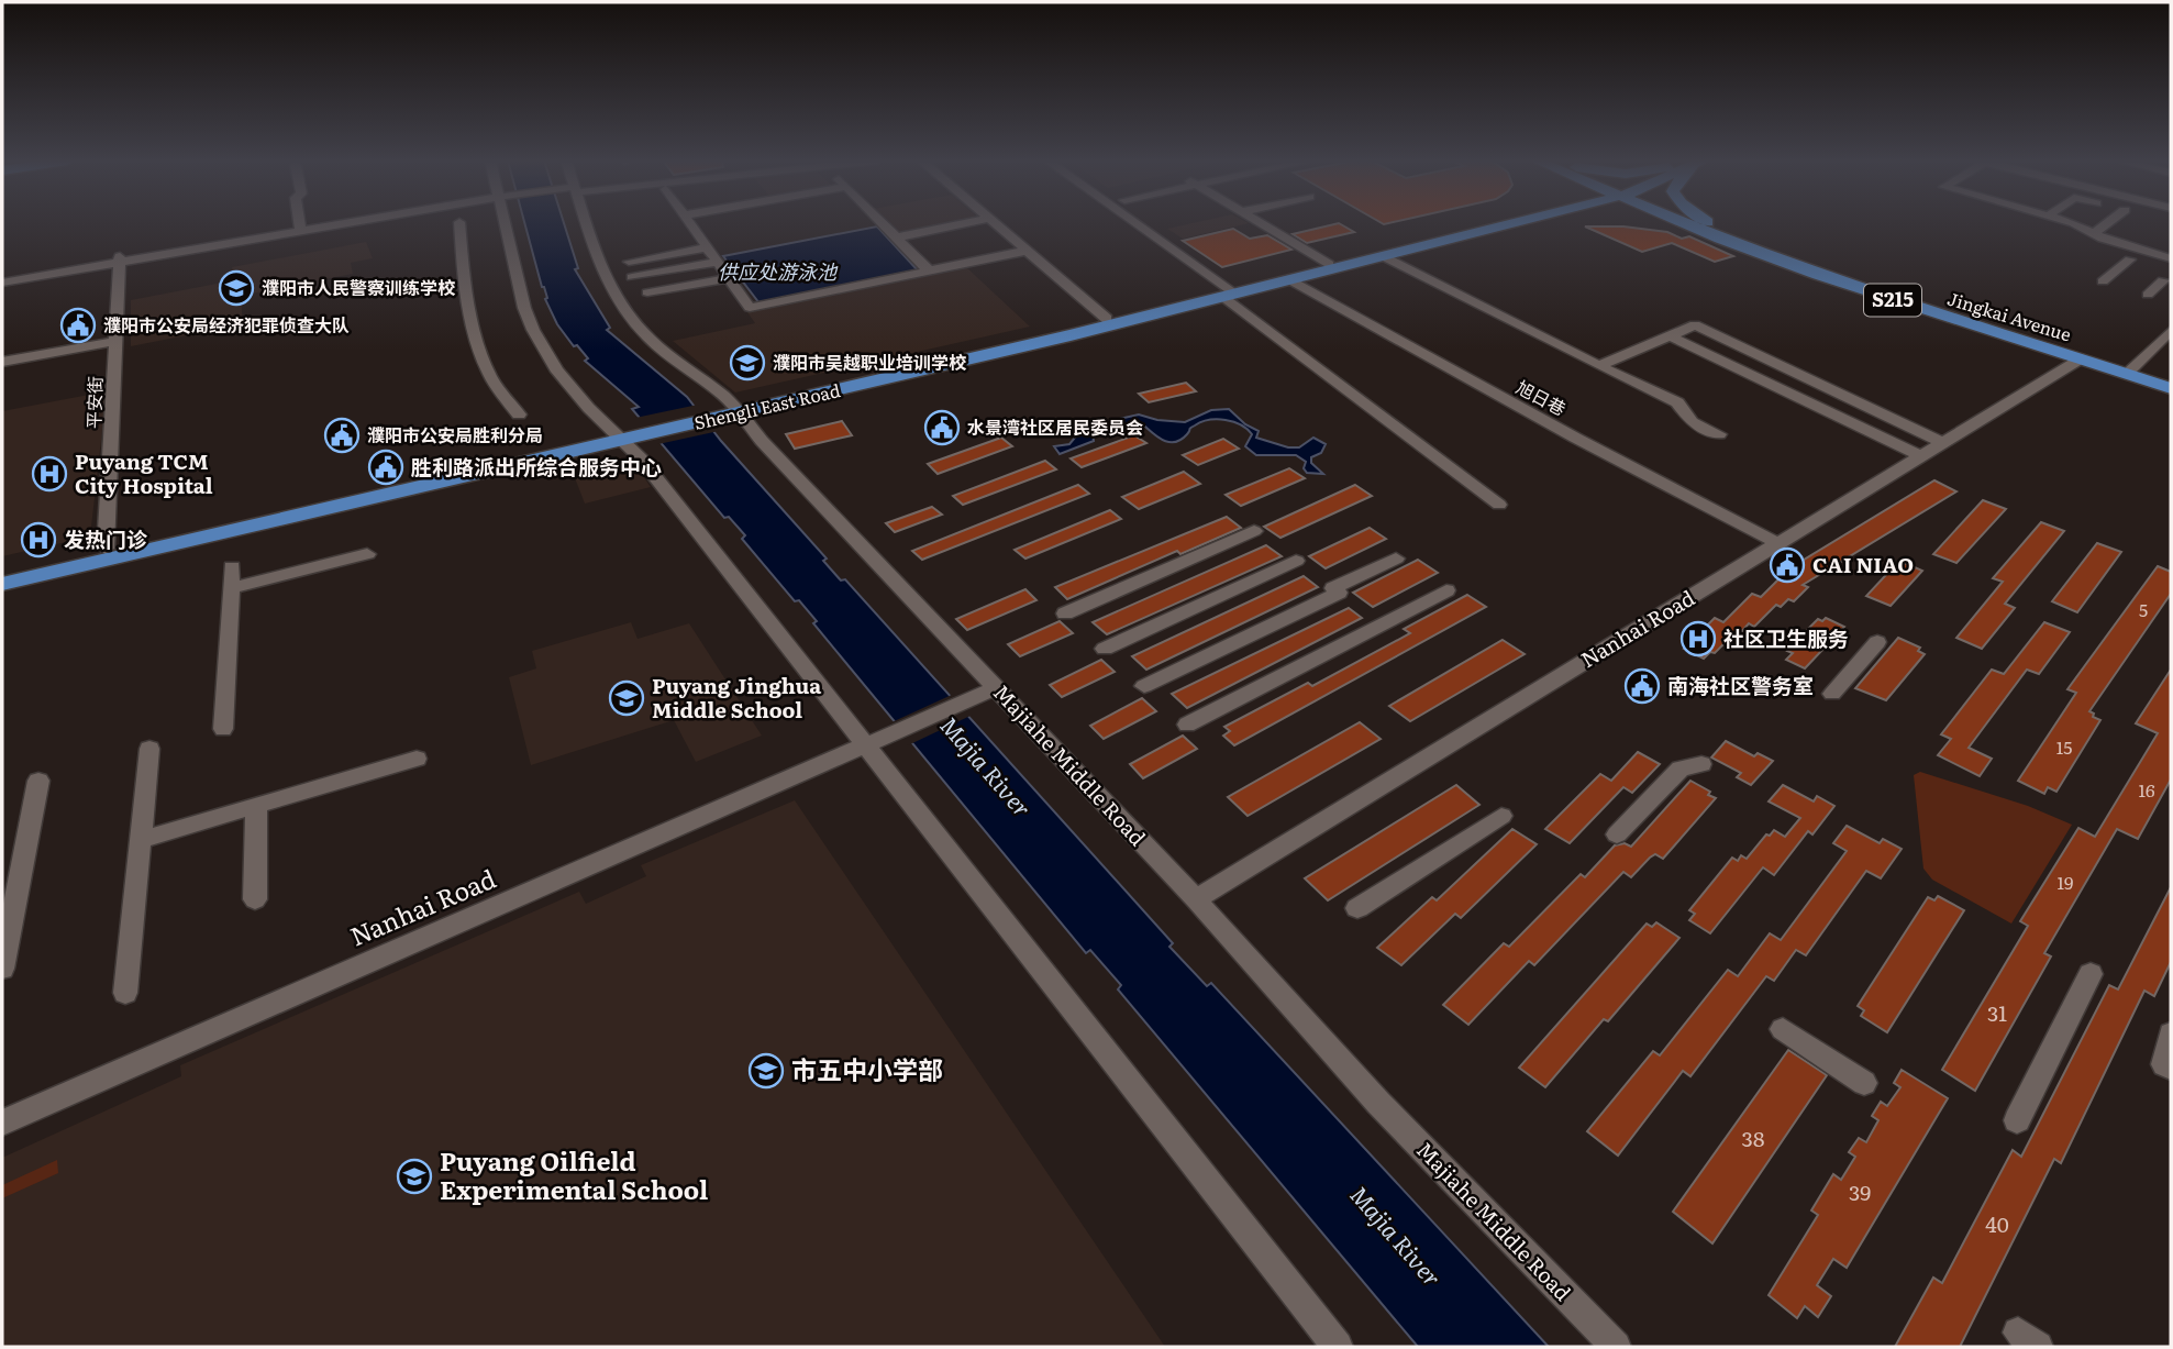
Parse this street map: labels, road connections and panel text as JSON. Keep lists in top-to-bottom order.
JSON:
{
  "streets": {
    "main road": ["S215", "Jingkai Avenue", "Shengli East Road"],
    "street": [
      "旭日巷",
      "平安街",
      "Nanhai Road",
      "Majiahe Middle Road"
    ]
  },
  "crossings": [
    ["Jingkai Avenue", "Nanhai Road"],
    ["旭日巷", "Shengli East Road"],
    ["旭日巷", "Nanhai Road"],
    ["平安街", "Shengli East Road"],
    ["Shengli East Road", "Majiahe Middle Road"],
    ["Nanhai Road", "Majiahe Middle Road"]
  ],
  "water": ["供应处游泳池", "Majia River"],
  "places": {
    "school or university": [
      "濮阳市人民警察训练学校",
      "濮阳市吴越职业培训学校",
      "Puyang Jinghua Middle School",
      "市五中小学部",
      "Puyang Oilfield Experimental School"
    ],
    "public building": [
      "濮阳市公安局经济犯罪侦查大队",
      "水景湾社区居民委员会",
      "濮阳市公安局胜利分局",
      "胜利路派出所综合服务中心",
      "CAI NIAO",
      "南海社区警务室"
    ],
    "hospital": ["Puyang TCM City Hospital", "发热门诊", "社区卫生服务"]
  },
  "house_numbers": [
    "5",
    "15",
    "16",
    "19",
    "31",
    "38",
    "39",
    "40"
  ]
}
